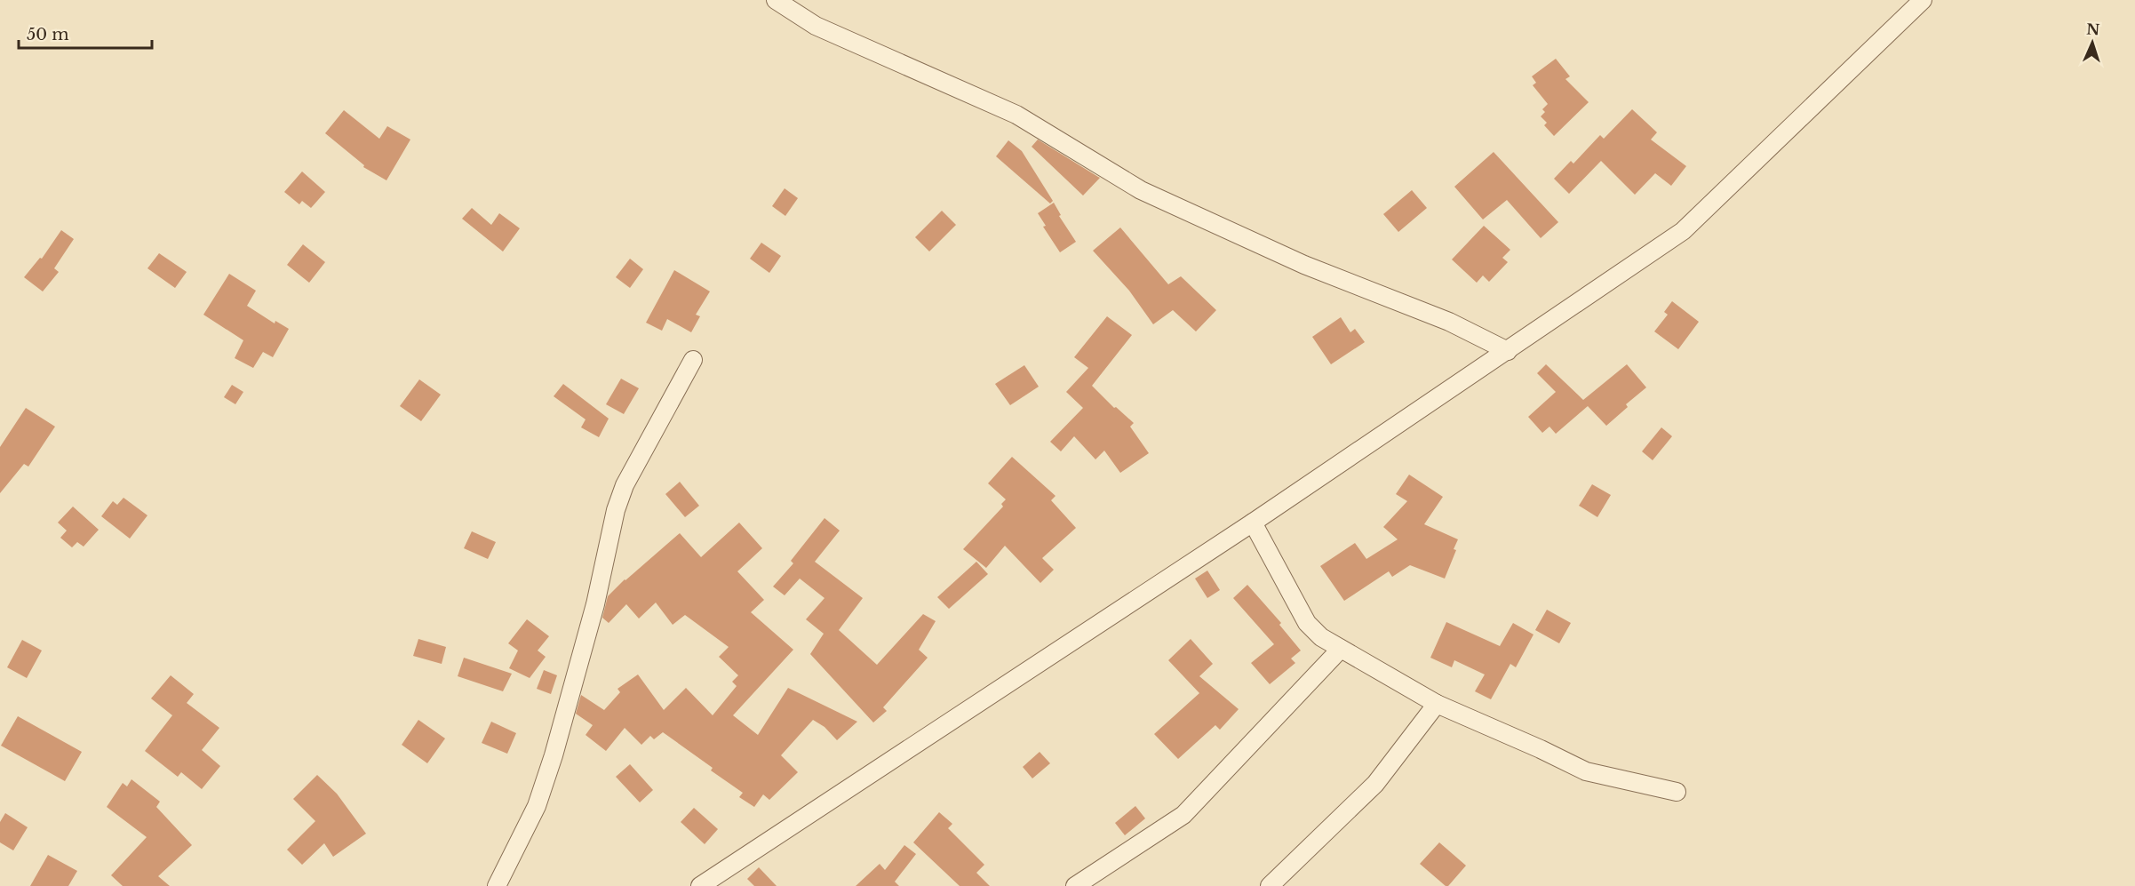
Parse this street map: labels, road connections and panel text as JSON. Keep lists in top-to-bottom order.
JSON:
{
  "scale_bar": "50 m",
  "north": "top"
}
